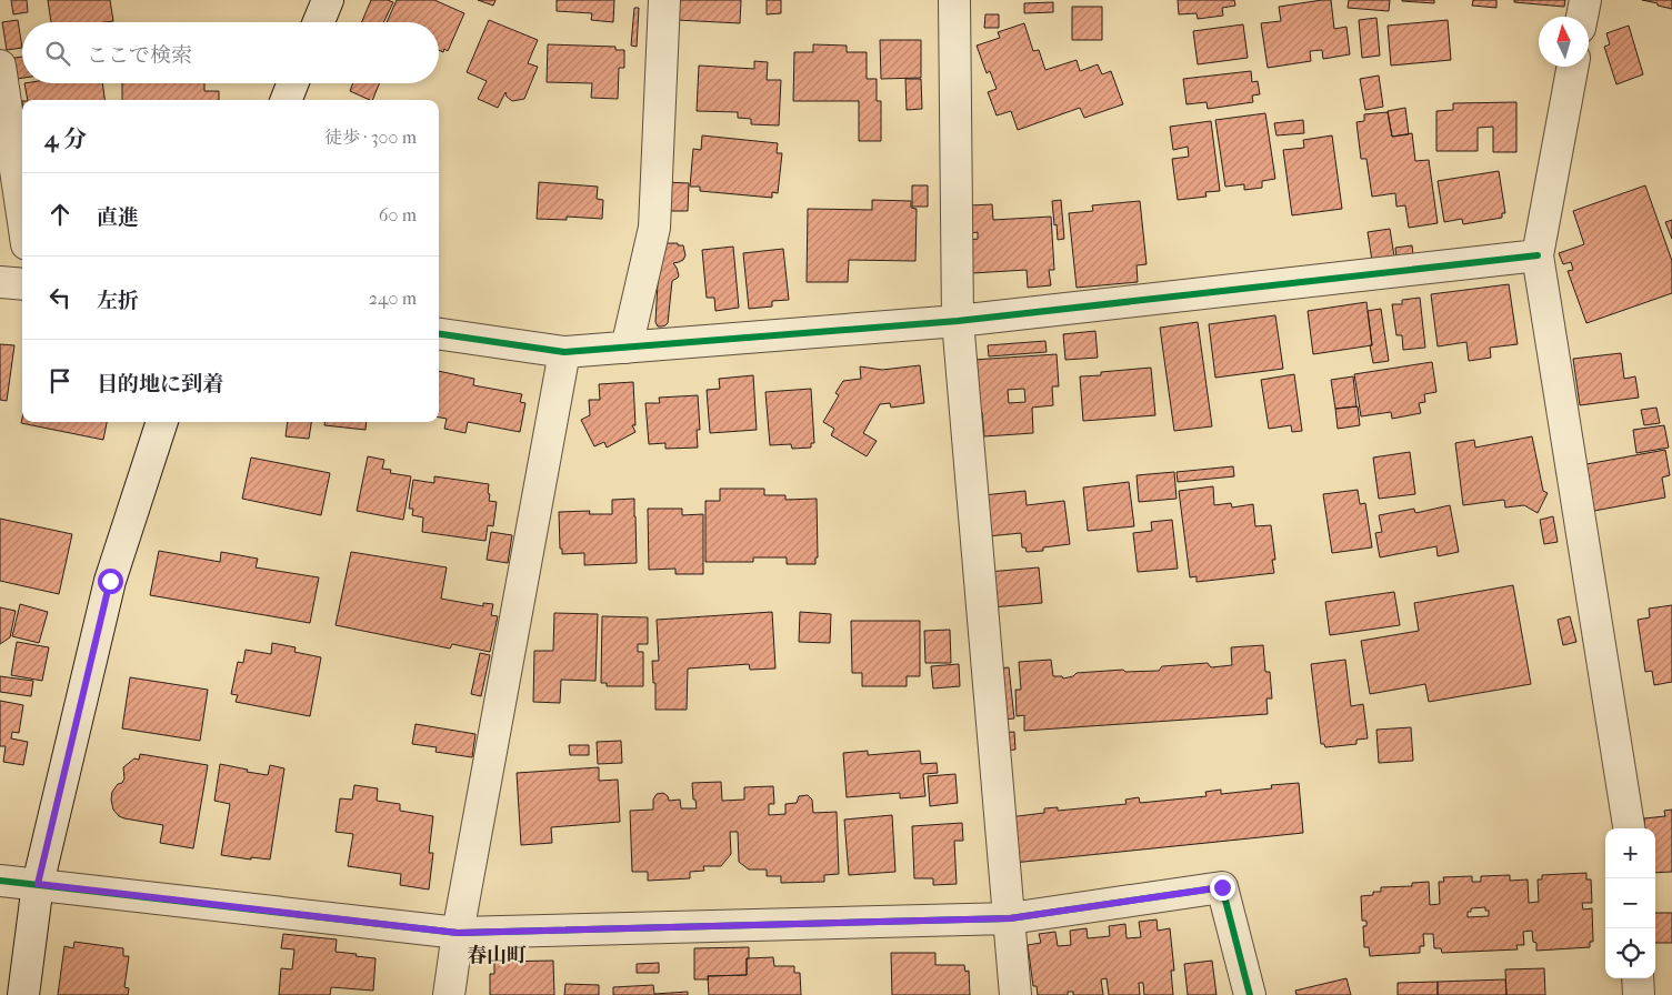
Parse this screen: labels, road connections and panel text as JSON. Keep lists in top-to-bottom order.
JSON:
{
  "districts": ["春山町"],
  "north": "top",
  "page": {
    "search": "ここで検索",
    "heading": ["4 分", "徒歩 · 300 m"],
    "list": [
      ["直進", "60 m"],
      ["左折", "240 m"],
      "目的地に到着"
    ],
    "map_buttons": ["+", "−"]
  }
}
